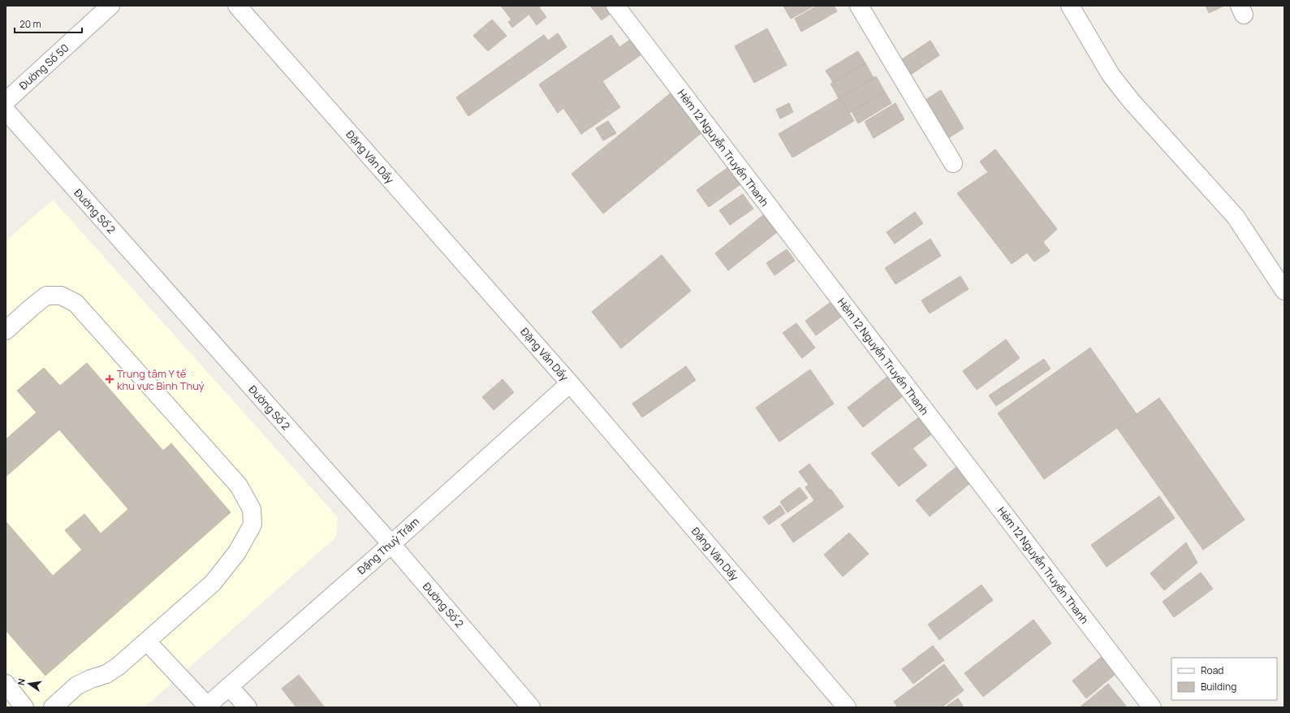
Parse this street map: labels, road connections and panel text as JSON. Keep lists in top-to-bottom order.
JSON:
{
  "streets": {
    "street": [
      "Đường Số 50",
      "Hẻm 12 Nguyễn Truyền Thanh",
      "Đặng Văn Dầy",
      "Đường Số 2",
      "Đặng Thuỳ Trâm"
    ]
  },
  "crossings": [
    ["Đặng Văn Dầy", "Đặng Thuỳ Trâm"],
    ["Đường Số 2", "Đặng Thuỳ Trâm"]
  ],
  "places": {
    "health": ["Trung tâm Y tế khu vực Bình Thuỷ"]
  },
  "legend": ["Road", "Building"],
  "scale_bar": "20 m",
  "north": "left"
}
